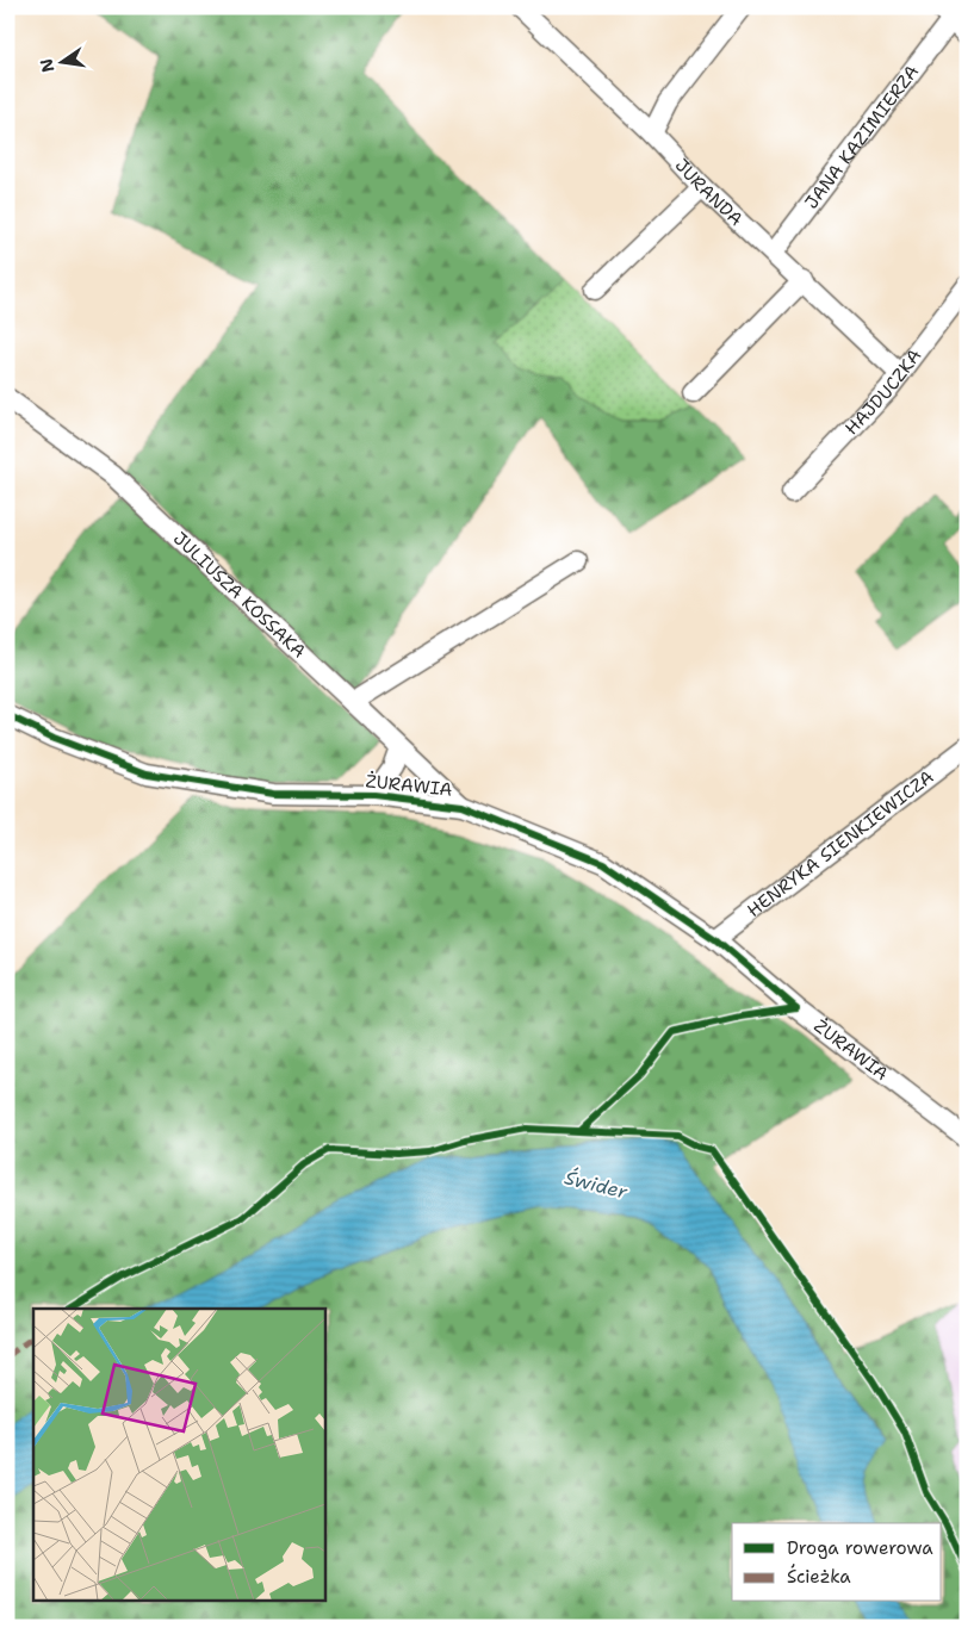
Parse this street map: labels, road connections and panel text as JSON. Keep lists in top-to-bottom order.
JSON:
{
  "streets": {
    "street": [
      "JANA KAZIMIERZA",
      "JURANDA",
      "HAJDUCZKA",
      "JULIUSZA KOSSAKA",
      "ŻURAWIA",
      "HENRYKA SIENKIEWICZA"
    ]
  },
  "crossings": [
    ["JANA KAZIMIERZA", "JURANDA"],
    ["JURANDA", "HAJDUCZKA"],
    ["JULIUSZA KOSSAKA", "ŻURAWIA"],
    ["ŻURAWIA", "HENRYKA SIENKIEWICZA"]
  ],
  "water": ["Świder"],
  "legend": ["Droga rowerowa", "Ścieżka"],
  "north": "left"
}
